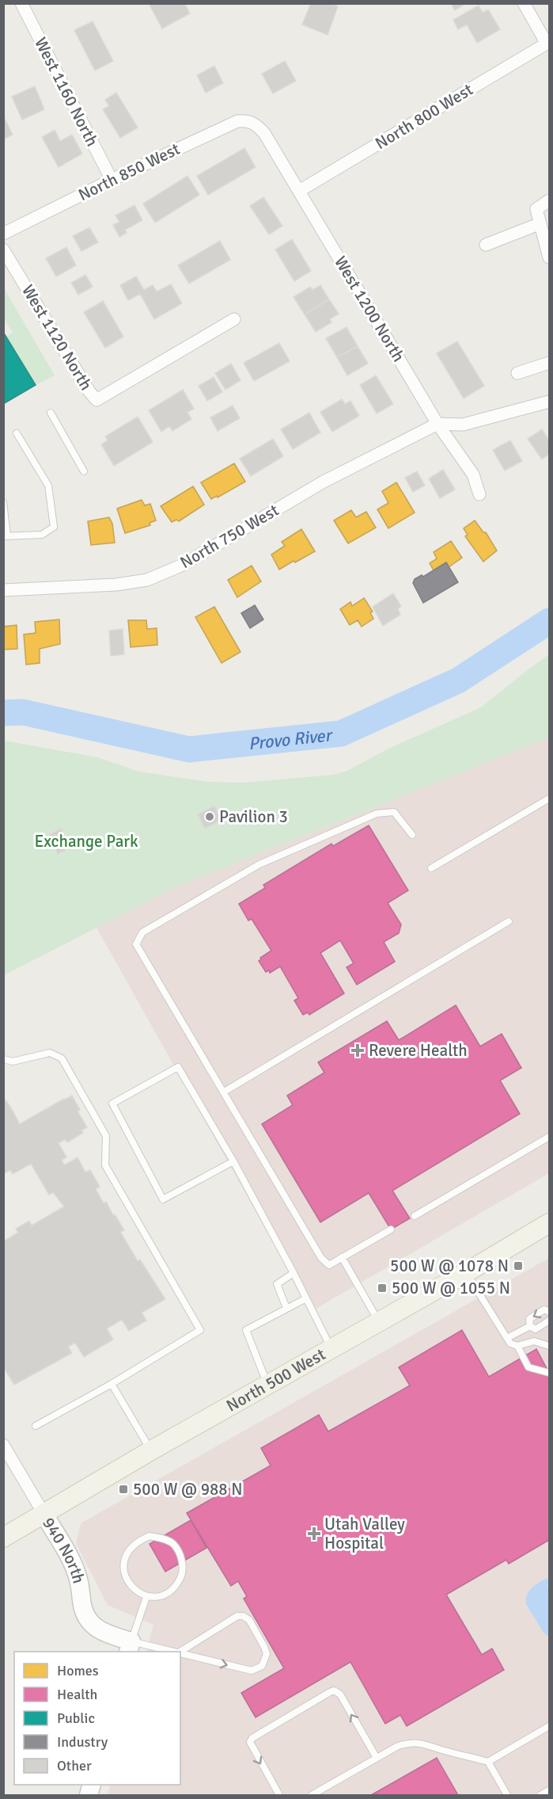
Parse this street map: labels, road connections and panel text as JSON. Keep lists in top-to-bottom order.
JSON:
{
  "streets": {
    "main road": ["North 500 West"],
    "street": [
      "West 1160 North",
      "North 800 West",
      "North 850 West",
      "West 1200 North",
      "West 1120 North",
      "North 750 West",
      "940 North"
    ]
  },
  "crossings": [
    ["West 1160 North", "North 850 West"],
    ["North 800 West", "West 1200 North"],
    ["North 850 West", "West 1200 North"],
    ["West 1200 North", "North 750 West"],
    ["North 500 West", "940 North"]
  ],
  "water": ["Provo River"],
  "parks": ["Exchange Park"],
  "places": {
    "other": ["Pavilion 3"],
    "health": ["Revere Health", "Utah Valley Hospital"],
    "transit": ["500 W @ 1078 N", "500 W @ 1055 N", "500 W @ 988 N"]
  },
  "legend": [
    "Homes",
    "Health",
    "Public",
    "Industry",
    "Other"
  ]
}
